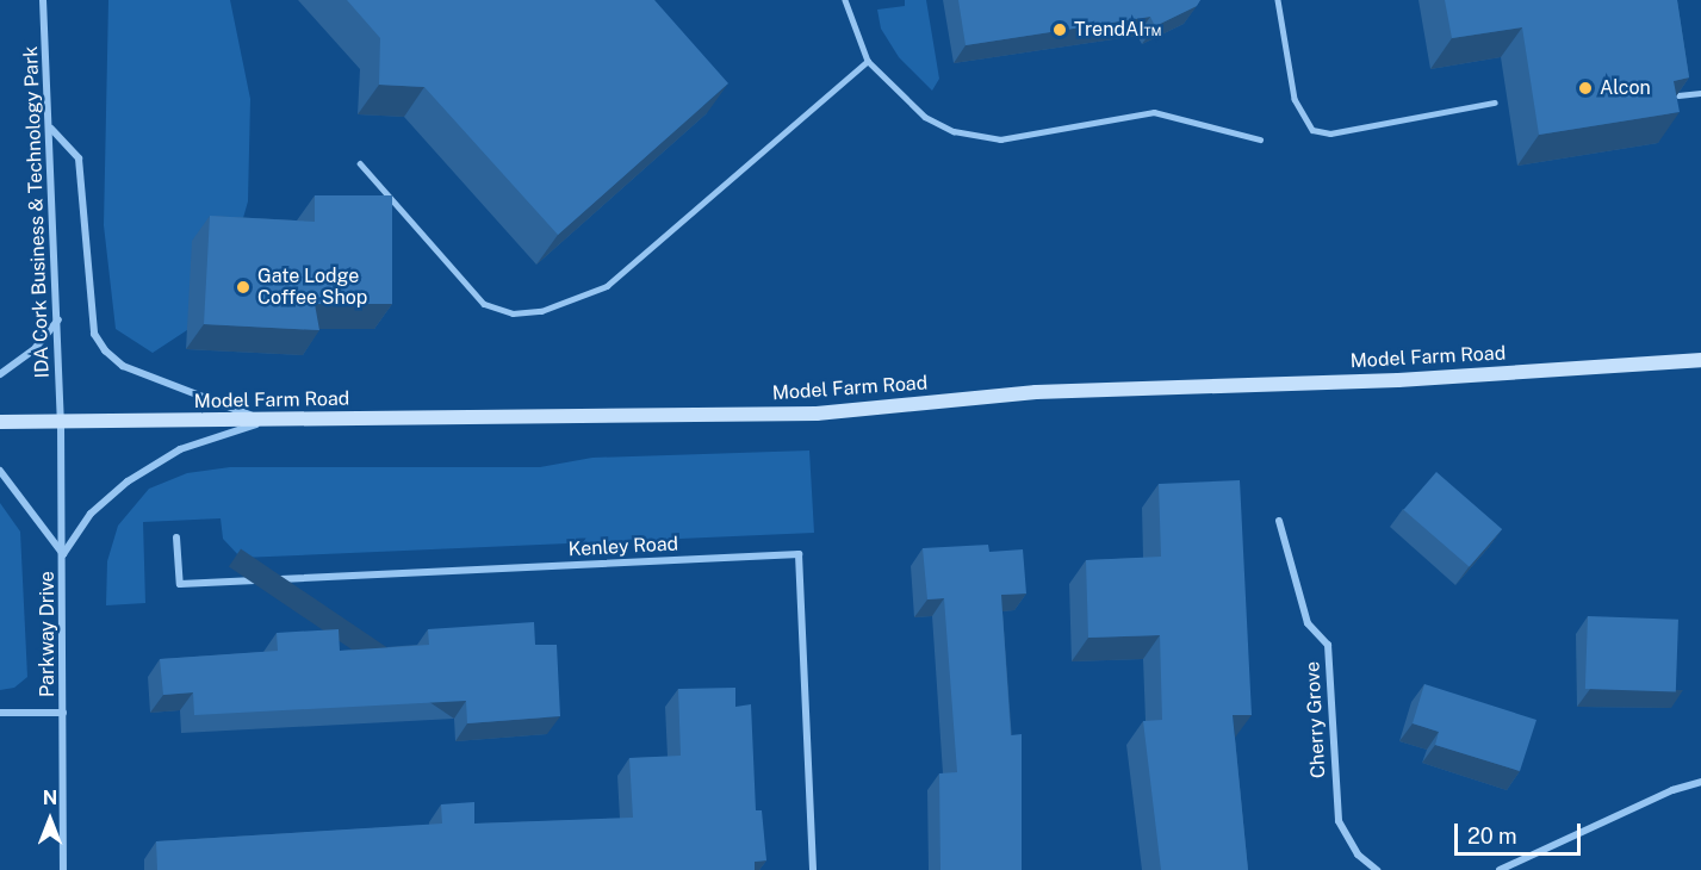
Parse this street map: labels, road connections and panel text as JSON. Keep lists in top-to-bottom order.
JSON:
{
  "streets": {
    "main road": ["Model Farm Road"],
    "street": [
      "IDA Cork Business & Technology Park",
      "Kenley Road",
      "Parkway Drive",
      "Cherry Grove"
    ]
  },
  "crossings": [
    ["IDA Cork Business & Technology Park", "Model Farm Road"],
    ["IDA Cork Business & Technology Park", "Parkway Drive"],
    ["Model Farm Road", "Parkway Drive"]
  ],
  "places": ["TrendAI™", "Alcon", "Gate Lodge Coffee Shop"],
  "scale_bar": "20 m",
  "north": "top"
}
